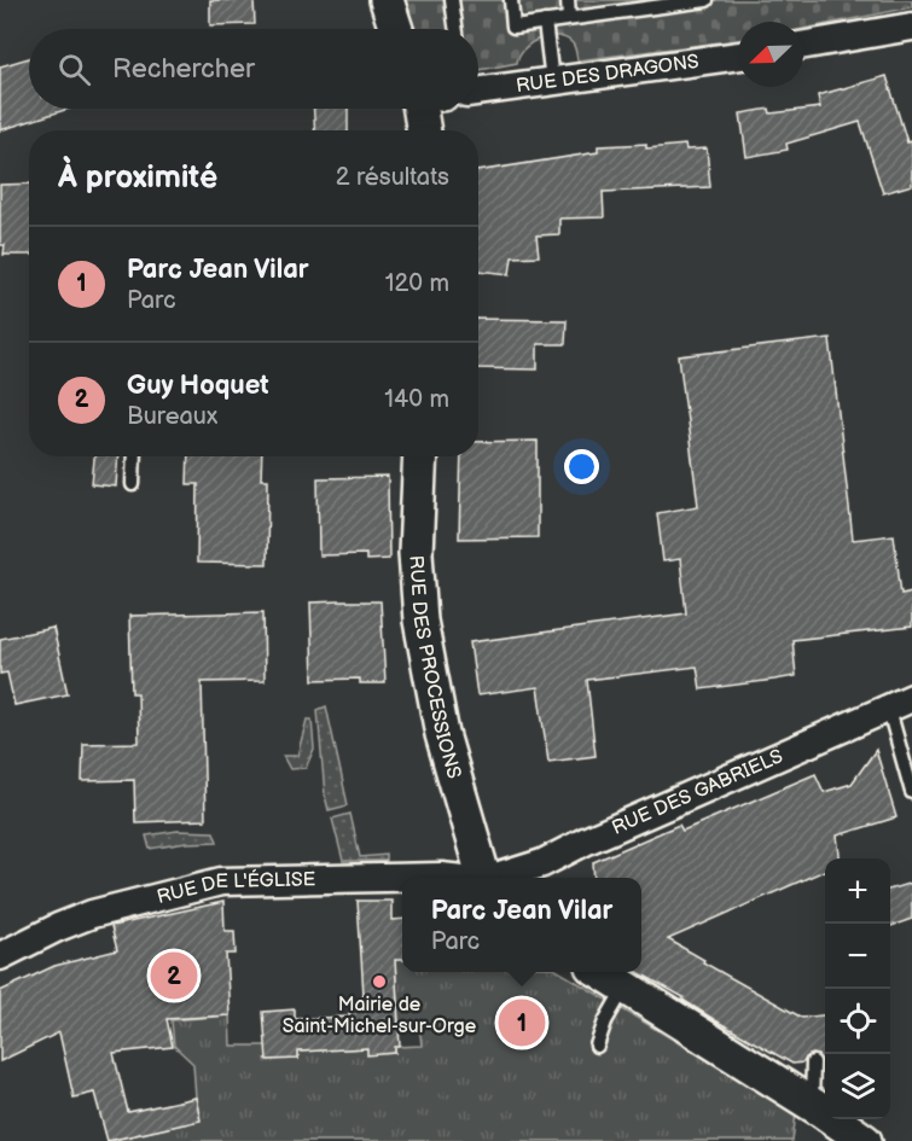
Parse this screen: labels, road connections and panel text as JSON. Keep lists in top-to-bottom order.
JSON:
{
  "streets": {
    "street": [
      "RUE DES DRAGONS",
      "RUE DES PROCESSIONS",
      "RUE DES GABRIELS",
      "RUE DE L'ÉGLISE"
    ]
  },
  "places": ["Mairie de Saint-Michel-sur-Orge"],
  "north": "bottom left",
  "page": {
    "search": "Rechercher",
    "heading": ["À proximité", "2 résultats"],
    "list": [
      {
        "mark": "1",
        "name": "Parc Jean Vilar",
        "note": "Parc",
        "value": "120 m"
      },
      {
        "mark": "2",
        "name": "Guy Hoquet",
        "note": "Bureaux",
        "value": "140 m"
      }
    ],
    "map_buttons": ["+", "−"],
    "popup": ["Parc Jean Vilar", "Parc"],
    "pins": ["2", "1"]
  }
}
